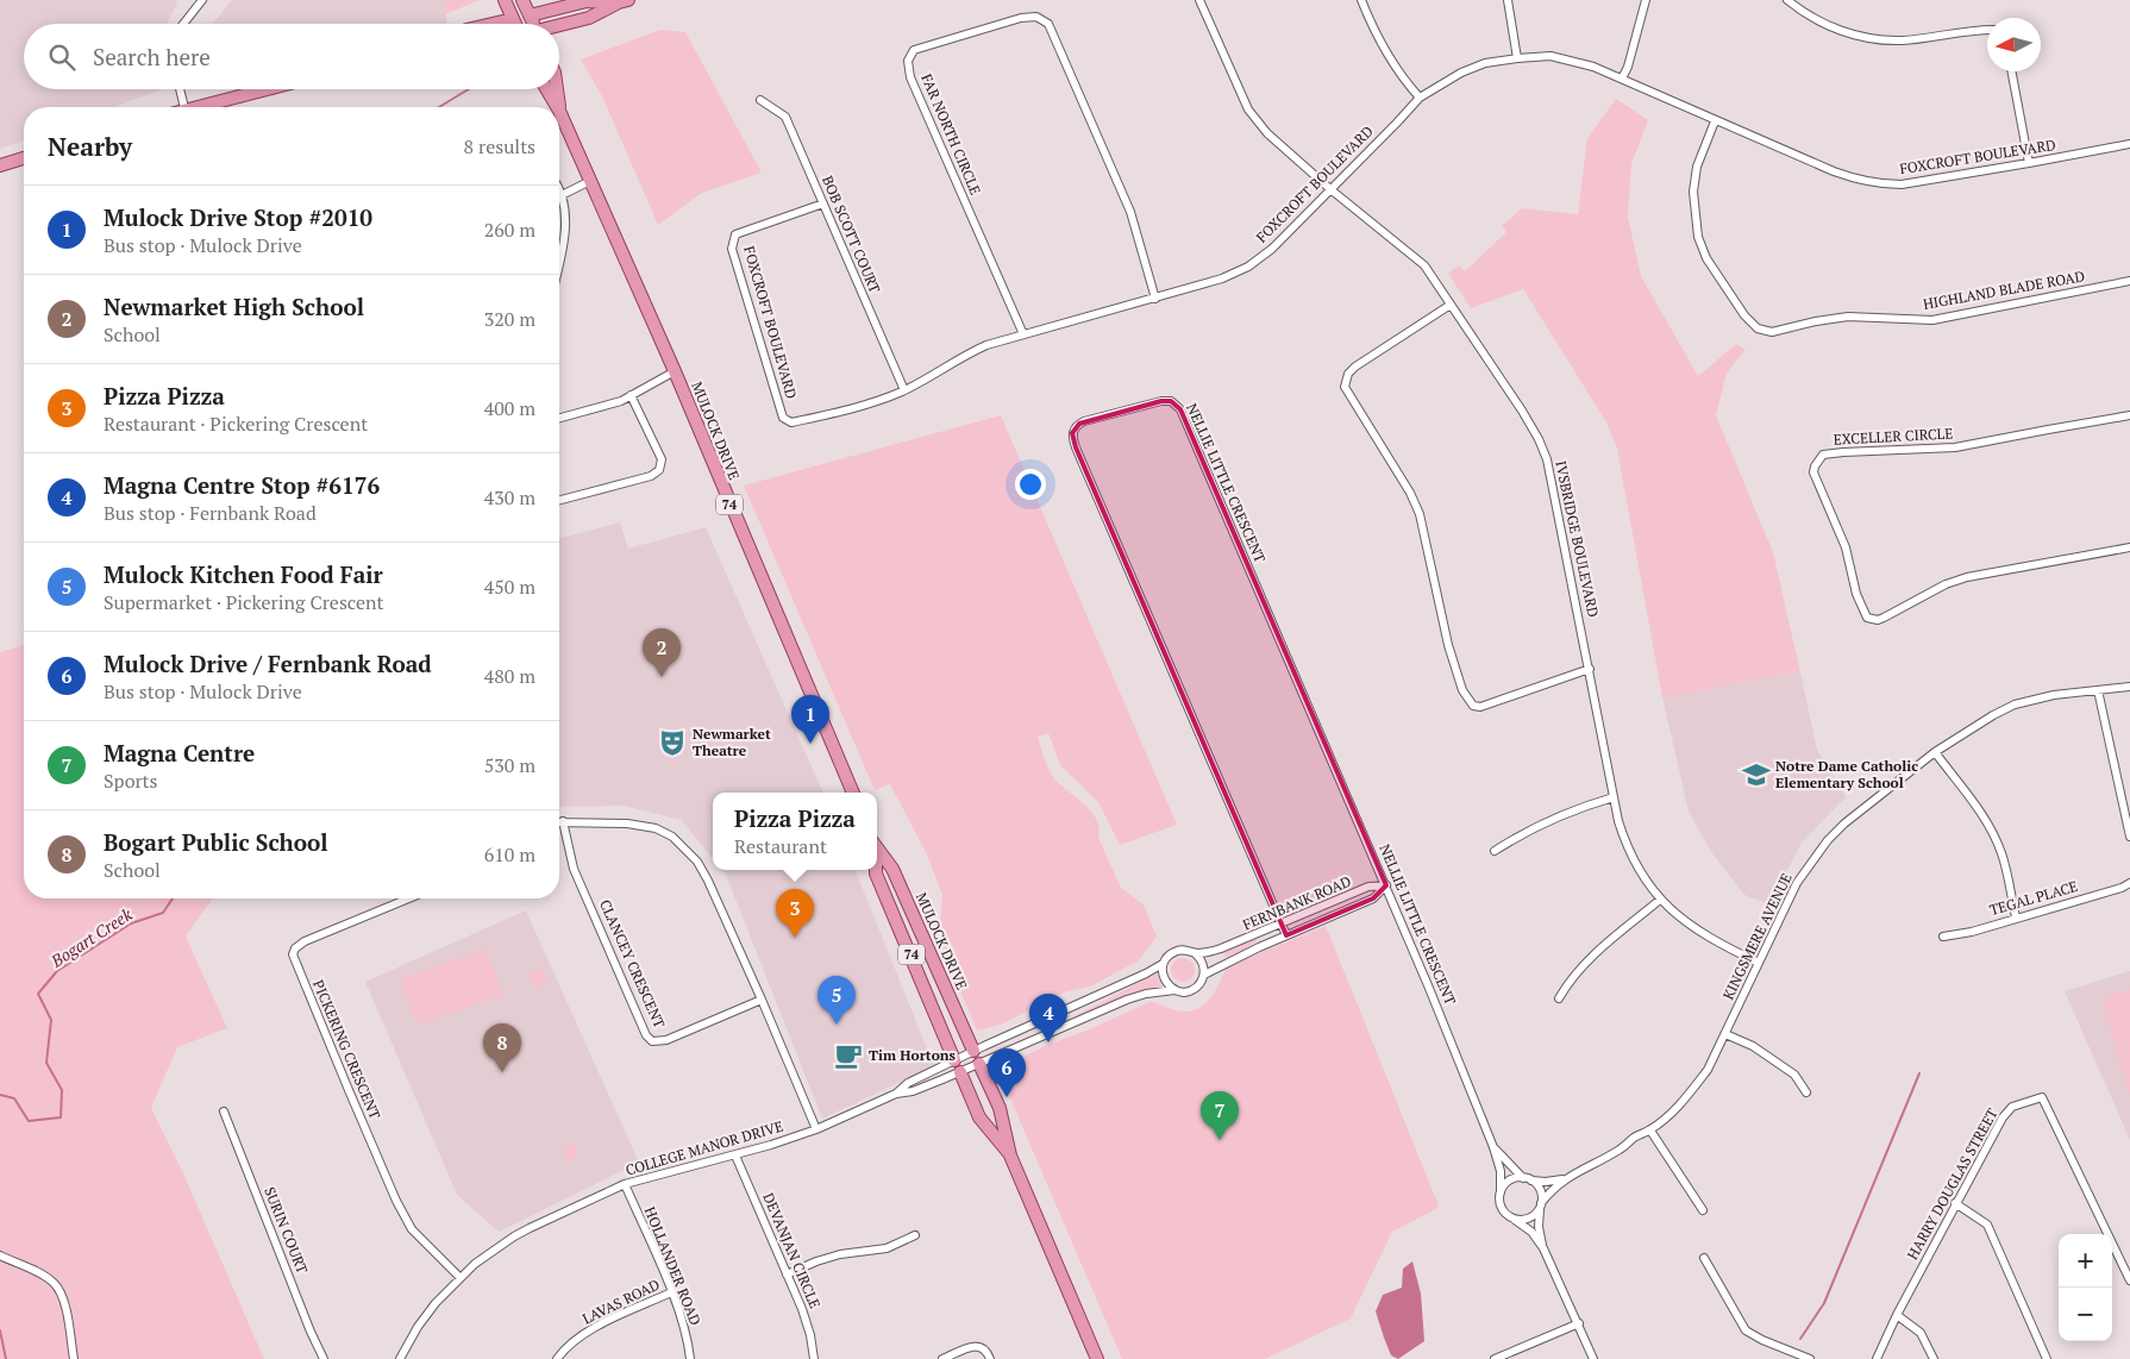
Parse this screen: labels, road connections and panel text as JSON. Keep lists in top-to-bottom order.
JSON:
{
  "streets": {
    "main road": ["MULOCK DRIVE", "74"],
    "street": [
      "FAR NORTH CIRCLE",
      "FOXCROFT BOULEVARD",
      "BOB SCOTT COURT",
      "HIGHLAND BLADE ROAD",
      "EXCELLER CIRCLE",
      "NELLIE LITTLE CRESCENT",
      "IVSBRIDGE BOULEVARD",
      "TEGAL PLACE",
      "FERNBANK ROAD",
      "KINGSMERE AVENUE",
      "CLANCEY CRESCENT",
      "PICKERING CRESCENT",
      "COLLEGE MANOR DRIVE",
      "HARRY DOUGLAS STREET",
      "SURIN COURT",
      "DEVANJAN CIRCLE",
      "HOLLANDER ROAD",
      "LAVAS ROAD"
    ]
  },
  "crossings": [
    ["FAR NORTH CIRCLE", "FOXCROFT BOULEVARD"],
    ["FOXCROFT BOULEVARD", "BOB SCOTT COURT"],
    ["FOXCROFT BOULEVARD", "HIGHLAND BLADE ROAD"],
    ["FOXCROFT BOULEVARD", "IVSBRIDGE BOULEVARD"],
    ["MULOCK DRIVE", "COLLEGE MANOR DRIVE"],
    ["NELLIE LITTLE CRESCENT", "FERNBANK ROAD"],
    ["NELLIE LITTLE CRESCENT", "KINGSMERE AVENUE"],
    ["IVSBRIDGE BOULEVARD", "KINGSMERE AVENUE"],
    ["PICKERING CRESCENT", "COLLEGE MANOR DRIVE"],
    ["COLLEGE MANOR DRIVE", "DEVANJAN CIRCLE"],
    ["COLLEGE MANOR DRIVE", "HOLLANDER ROAD"],
    ["HOLLANDER ROAD", "LAVAS ROAD"]
  ],
  "water": ["Bogart Creek"],
  "places": {
    "theatre": ["Newmarket Theatre"],
    "school or university": ["Notre Dame Catholic Elementary School"],
    "cafe": ["Tim Hortons"]
  },
  "north": "left",
  "page": {
    "search": "Search here",
    "heading": ["Nearby", "8 results"],
    "list": [
      {
        "mark": "1",
        "name": "Mulock Drive Stop #2010",
        "note": "Bus stop · Mulock Drive",
        "value": "260 m"
      },
      {
        "mark": "2",
        "name": "Newmarket High School",
        "note": "School",
        "value": "320 m"
      },
      {
        "mark": "3",
        "name": "Pizza Pizza",
        "note": "Restaurant · Pickering Crescent",
        "value": "400 m"
      },
      {
        "mark": "4",
        "name": "Magna Centre Stop #6176",
        "note": "Bus stop · Fernbank Road",
        "value": "430 m"
      },
      {
        "mark": "5",
        "name": "Mulock Kitchen Food Fair",
        "note": "Supermarket · Pickering Crescent",
        "value": "450 m"
      },
      {
        "mark": "6",
        "name": "Mulock Drive / Fernbank Road",
        "note": "Bus stop · Mulock Drive",
        "value": "480 m"
      },
      {
        "mark": "7",
        "name": "Magna Centre",
        "note": "Sports",
        "value": "530 m"
      },
      {
        "mark": "8",
        "name": "Bogart Public School",
        "note": "School",
        "value": "610 m"
      }
    ],
    "pins": [
      "2",
      "1",
      "3",
      "5",
      "4",
      "8",
      "6",
      "7"
    ],
    "popup": ["Pizza Pizza", "Restaurant"],
    "map_buttons": ["+", "−"]
  }
}
